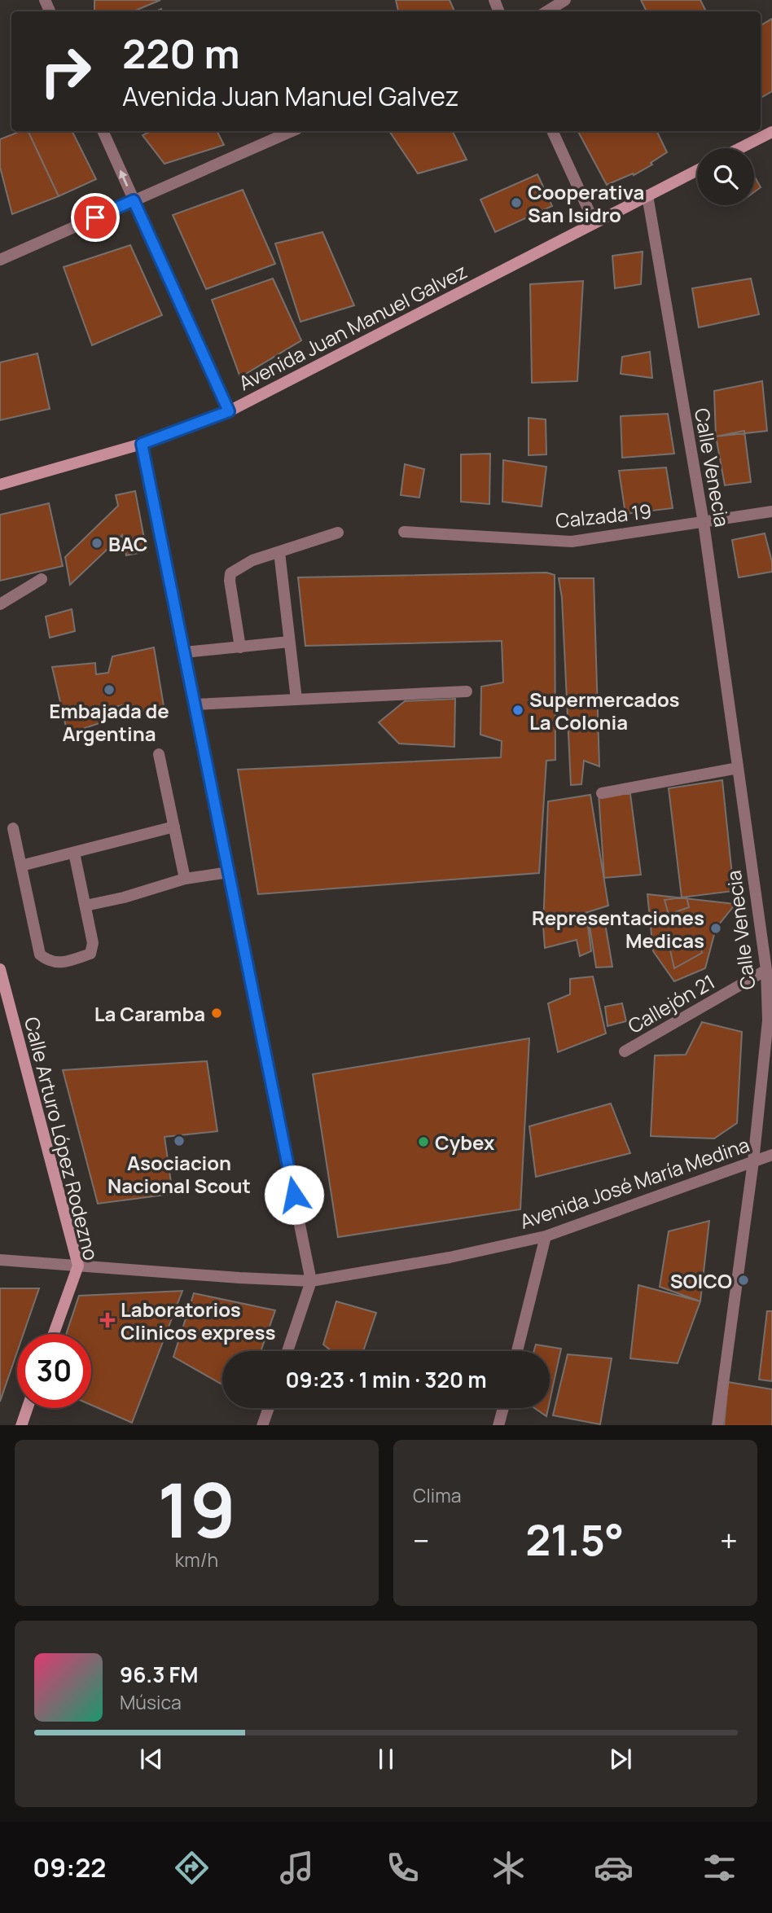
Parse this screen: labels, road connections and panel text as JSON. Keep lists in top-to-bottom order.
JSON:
{
  "streets": {
    "street": [
      "Avenida Juan Manuel Galvez",
      "Calle Venecia",
      "Calzada 19",
      "Callejón 21",
      "Calle Arturo López Rodezno",
      "Avenida José María Medina"
    ]
  },
  "crossings": [
    ["Avenida Juan Manuel Galvez", "Calle Venecia"],
    ["Calle Venecia", "Calzada 19"],
    ["Calle Venecia", "Callejón 21"],
    ["Calle Venecia", "Avenida José María Medina"],
    ["Calle Arturo López Rodezno", "Avenida José María Medina"]
  ],
  "places": {
    "other": [
      "Cooperativa San Isidro",
      "BAC",
      "Embajada de Argentina",
      "Supermercados La Colonia",
      "Representaciones Medicas",
      "La Caramba",
      "Asociacion Nacional Scout",
      "Cybex",
      "SOICO"
    ],
    "health": ["Laboratorios Clinicos express"]
  },
  "page": {
    "turn": ["220 m", "Avenida Juan Manuel Galvez"],
    "limit": "30",
    "trip": "09:23 · 1 min · 320 m",
    "tile": [
      ["19", "km/h"],
      "Clima"
    ],
    "heat": ["−", "21.5°", "+"],
    "song": ["96.3 FM", "Música"],
    "tabs": "09:22"
  }
}
